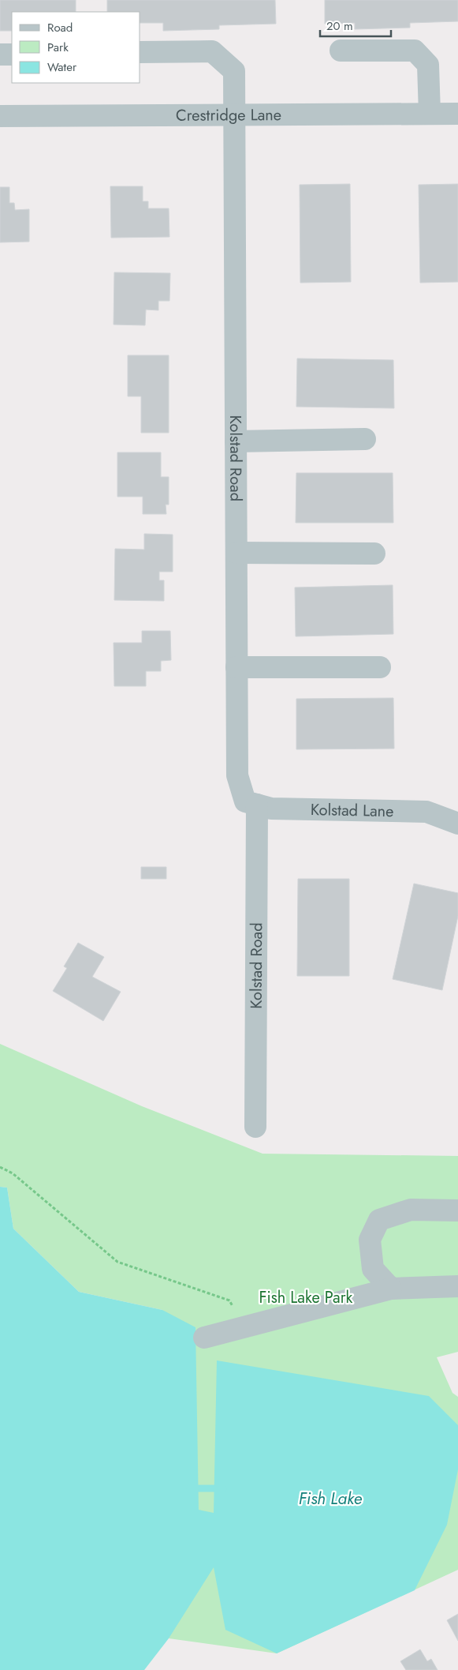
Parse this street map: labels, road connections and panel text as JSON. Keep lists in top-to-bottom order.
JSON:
{
  "streets": {
    "street": ["Crestridge Lane", "Kolstad Road", "Kolstad Lane"]
  },
  "crossings": [
    ["Crestridge Lane", "Kolstad Road"],
    ["Kolstad Road", "Kolstad Lane"]
  ],
  "water": ["Fish Lake"],
  "parks": ["Fish Lake Park"],
  "legend": ["Road", "Park", "Water"],
  "scale_bar": "20 m"
}
